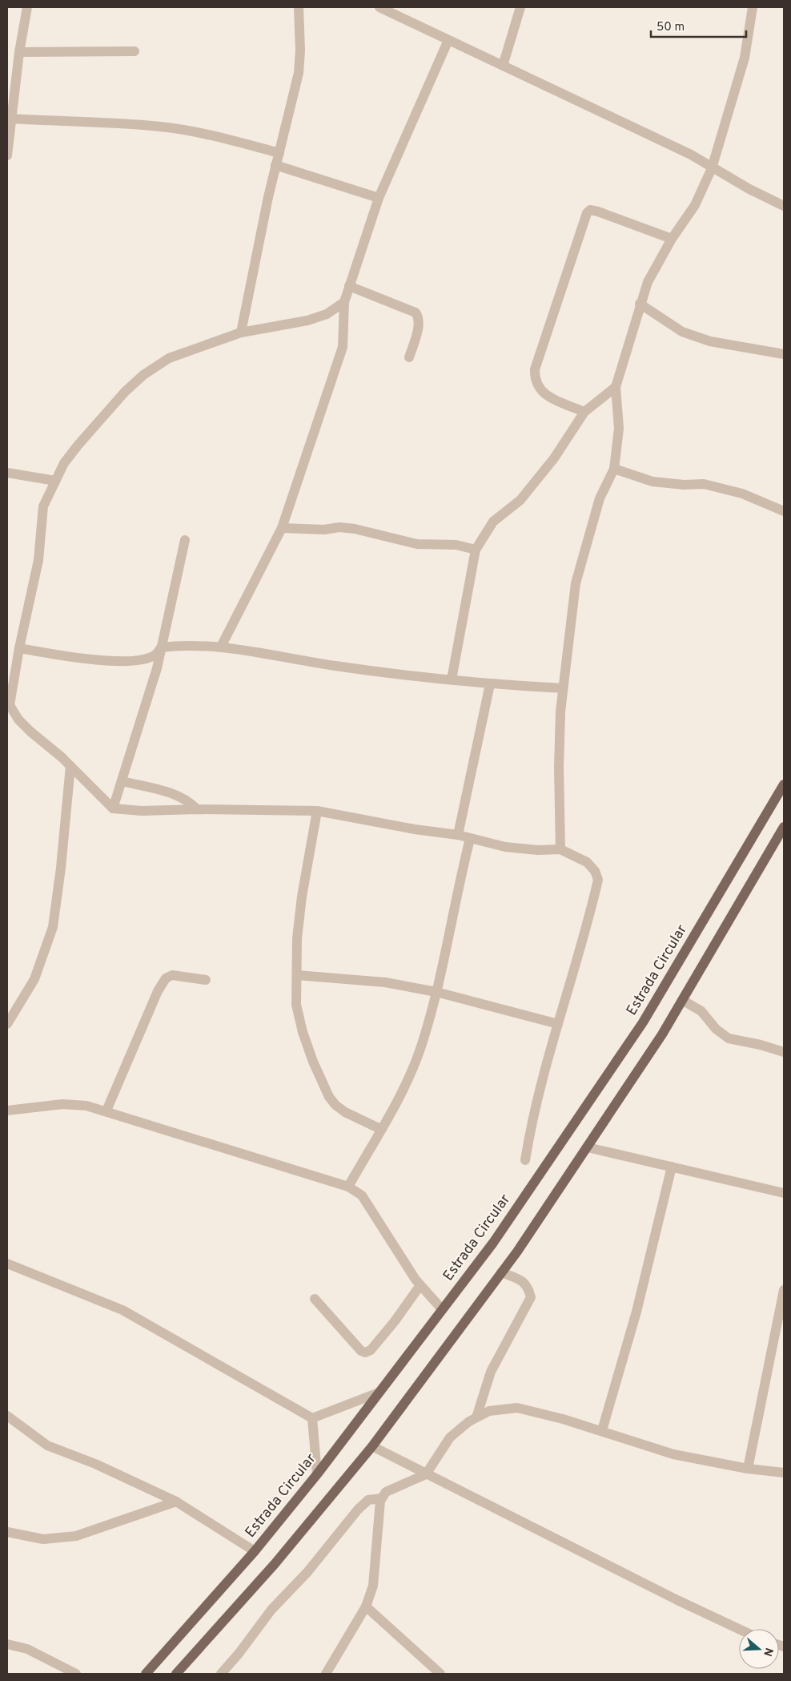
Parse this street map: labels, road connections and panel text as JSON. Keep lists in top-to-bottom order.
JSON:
{
  "streets": {
    "main road": ["Estrada Circular"]
  },
  "scale_bar": "50 m",
  "north": "right"
}
